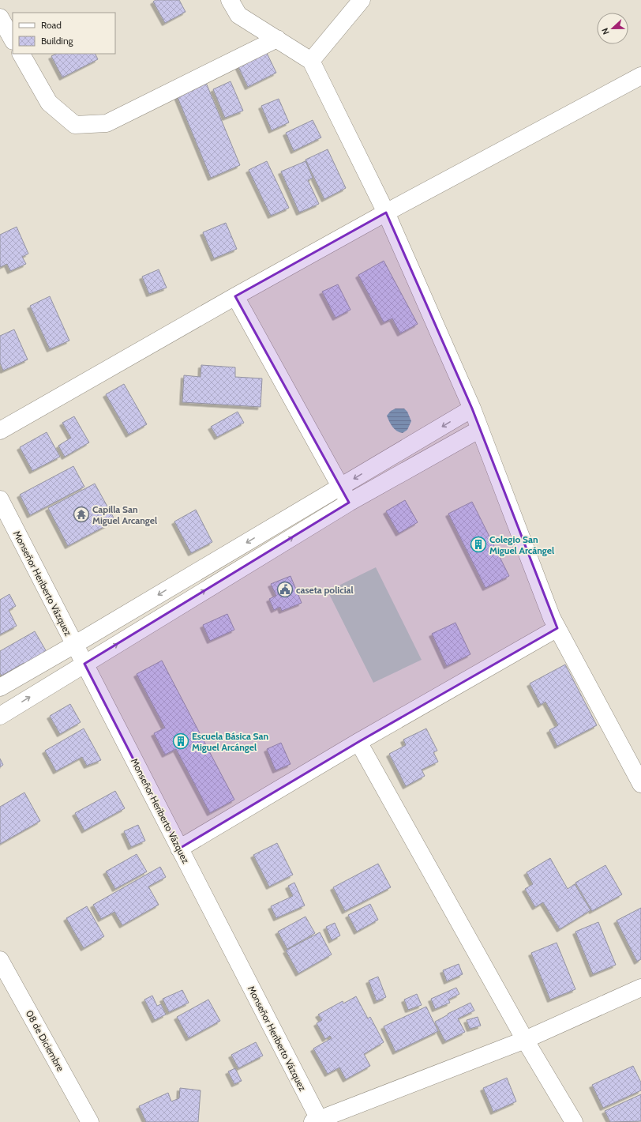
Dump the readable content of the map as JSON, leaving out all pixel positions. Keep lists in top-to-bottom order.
{
  "streets": {
    "street": ["Monseñor Heriberto Vázquez", "08 de Diciembre"]
  },
  "places": {
    "temple": ["Capilla San Miguel Arcangel"],
    "building": ["Colegio San Miguel Arcángel", "Escuela Básica San Miguel Arcángel"],
    "public building": ["caseta policial"]
  },
  "legend": ["Road", "Building"],
  "north": "left"
}
